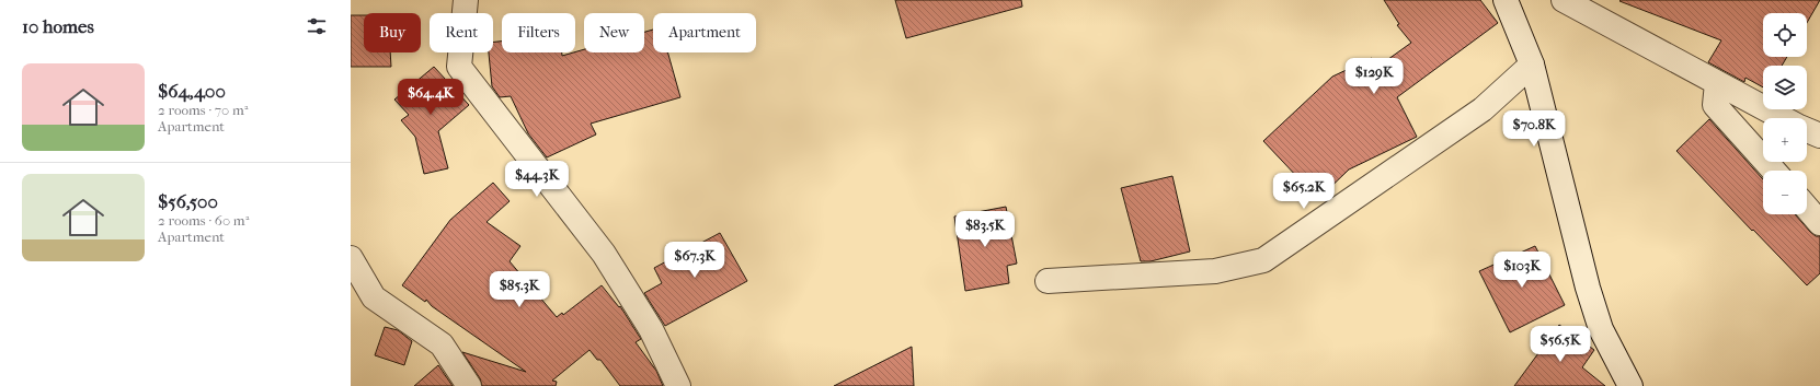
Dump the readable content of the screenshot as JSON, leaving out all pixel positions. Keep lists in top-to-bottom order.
{
  "page": {
    "heading": "10 homes",
    "map_buttons": ["+", "−"],
    "chip": [
      "Buy",
      "Rent",
      "Filters",
      "New",
      "Apartment"
    ],
    "list": [
      {
        "name": "$64,400",
        "note": "2 rooms · 70 m² · Apartment"
      },
      {
        "name": "$56,500",
        "note": "2 rooms · 60 m² · Apartment"
      }
    ],
    "price": [
      "$129K",
      "$64.4K",
      "$70.8K",
      "$44.3K",
      "$65.2K",
      "$83.5K",
      "$67.3K",
      "$103K",
      "$85.3K",
      "$56.5K"
    ]
  }
}
